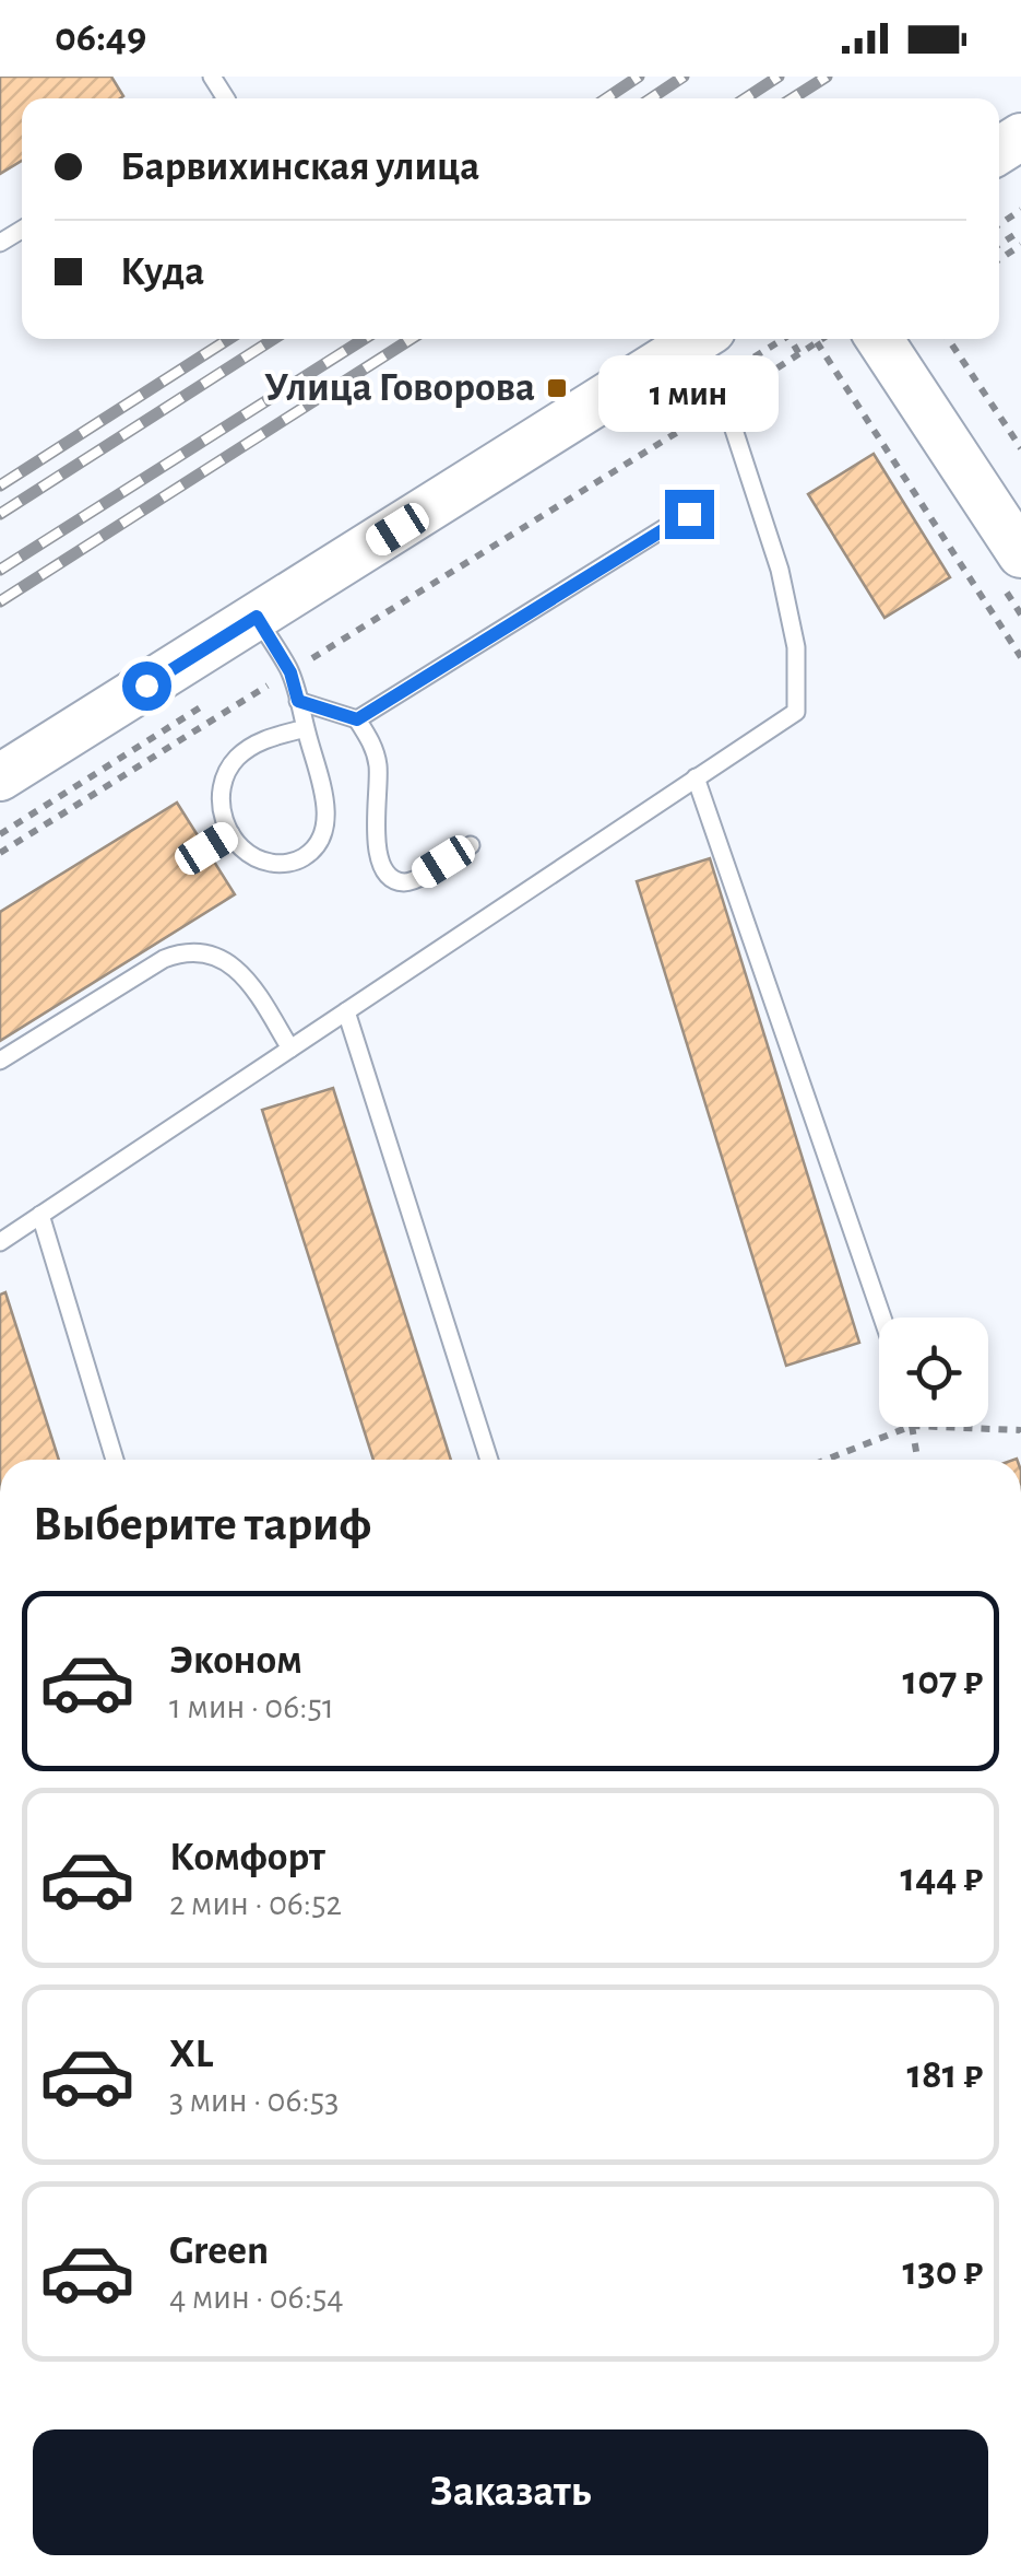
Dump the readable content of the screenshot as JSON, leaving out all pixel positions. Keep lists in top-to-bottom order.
{
  "places": {
    "transit": ["Улица Говорова"]
  },
  "page": {
    "status": "06:49",
    "banner": ["Барвихинская улица", "Куда"],
    "bubble": "1 мин",
    "heading": "Выберите тариф",
    "list": [
      {
        "name": "Эконом",
        "note": "1 мин · 06:51",
        "value": "107 ₽"
      },
      {
        "name": "Комфорт",
        "note": "2 мин · 06:52",
        "value": "144 ₽"
      },
      {
        "name": "XL",
        "note": "3 мин · 06:53",
        "value": "181 ₽"
      },
      {
        "name": "Green",
        "note": "4 мин · 06:54",
        "value": "130 ₽"
      }
    ],
    "buttons": "Заказать"
  }
}
